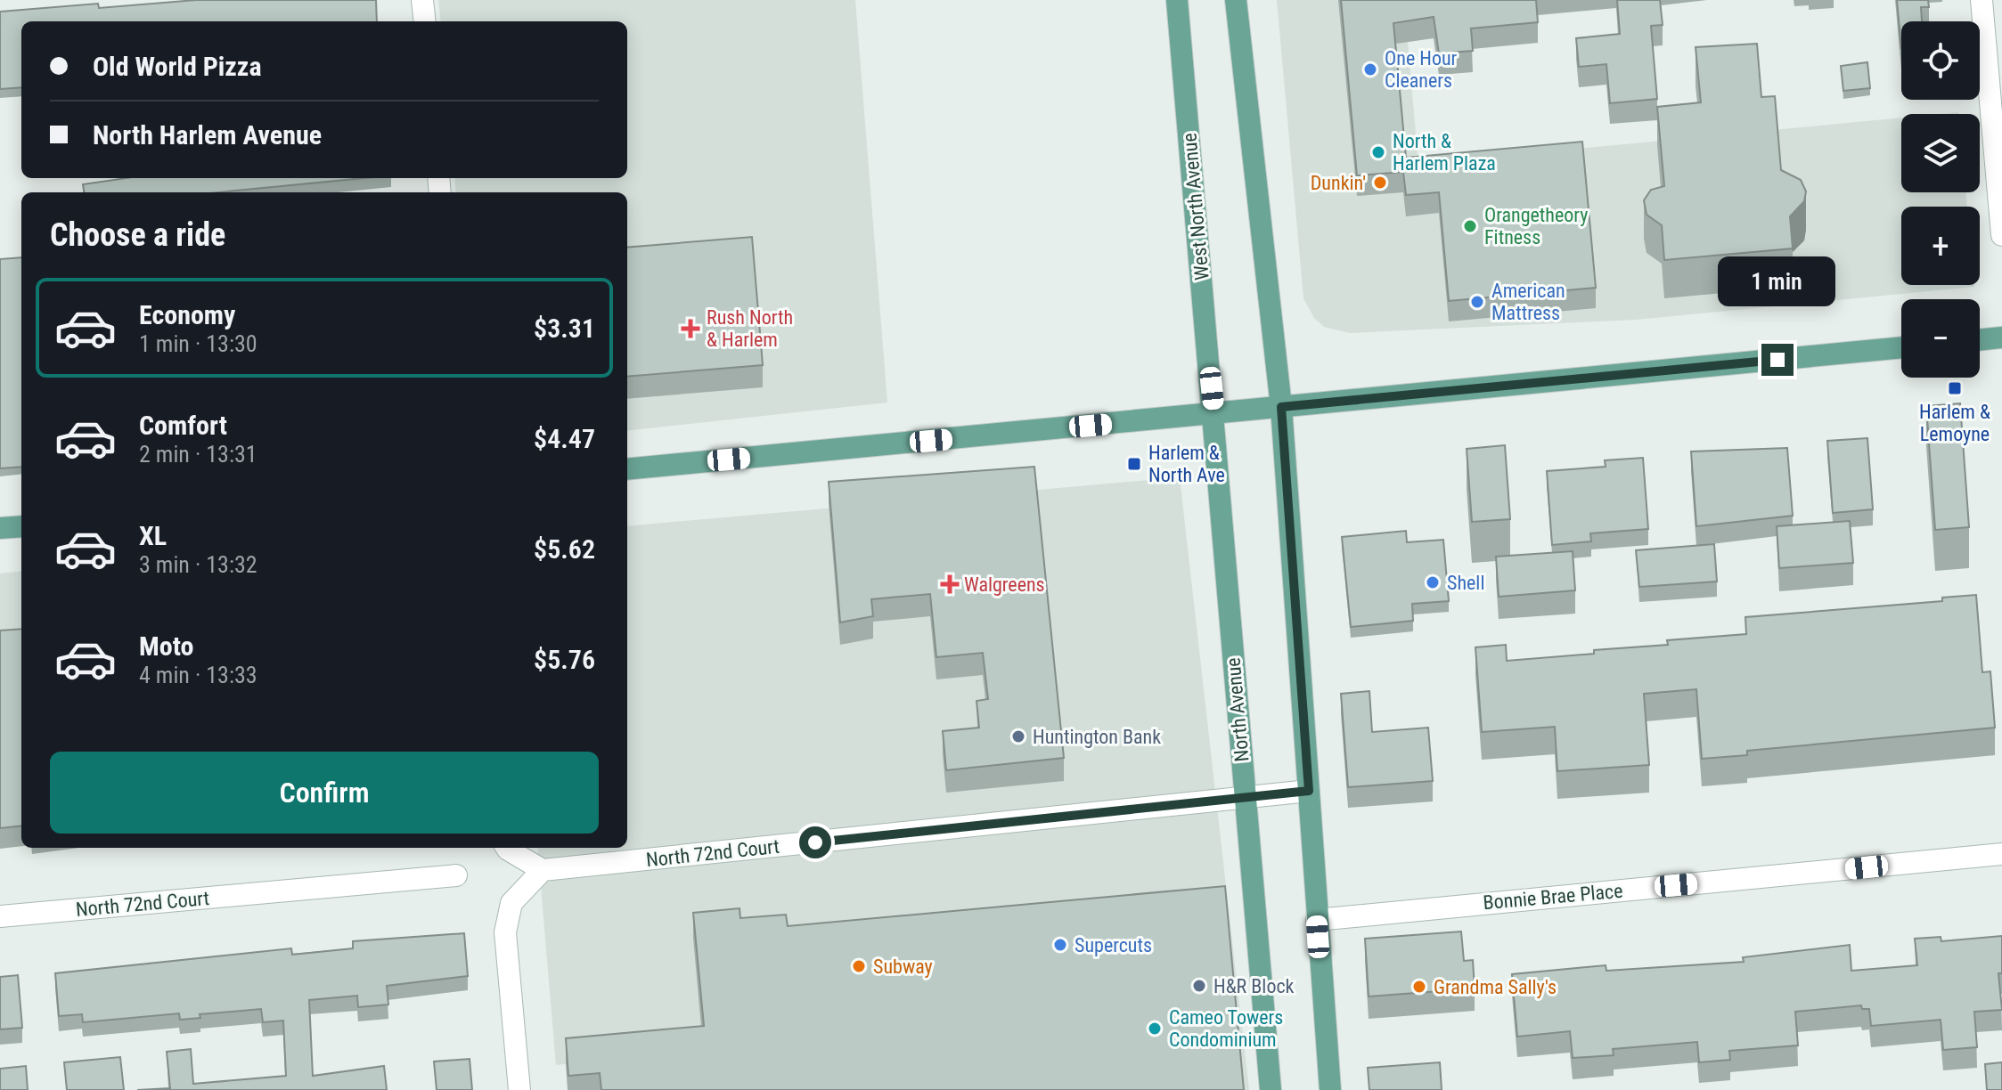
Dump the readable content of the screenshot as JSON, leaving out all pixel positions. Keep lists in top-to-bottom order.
{
  "streets": {
    "main road": ["West North Avenue", "North Avenue"],
    "street": ["North 72nd Court", "Bonnie Brae Place"]
  },
  "crossings": [
    ["West North Avenue", "North Avenue"],
    ["North Avenue", "North 72nd Court"]
  ],
  "places": {
    "other": [
      "One Hour Cleaners",
      "North & Harlem Plaza",
      "Dunkin'",
      "Orangetheory Fitness",
      "American Mattress",
      "Shell",
      "Huntington Bank",
      "Supercuts",
      "Subway",
      "H&R Block",
      "Grandma Sally's",
      "Cameo Towers Condominium"
    ],
    "health": ["Rush North & Harlem", "Walgreens"],
    "transit": ["Harlem & Lemoyne", "Harlem & North Ave"]
  },
  "page": {
    "map_buttons": ["+", "−"],
    "banner": ["Old World Pizza", "North Harlem Avenue"],
    "heading": "Choose a ride",
    "bubble": "1 min",
    "list": [
      {
        "name": "Economy",
        "note": "1 min · 13:30",
        "value": "$3.31"
      },
      {
        "name": "Comfort",
        "note": "2 min · 13:31",
        "value": "$4.47"
      },
      {
        "name": "XL",
        "note": "3 min · 13:32",
        "value": "$5.62"
      },
      {
        "name": "Moto",
        "note": "4 min · 13:33",
        "value": "$5.76"
      }
    ],
    "buttons": "Confirm"
  }
}
